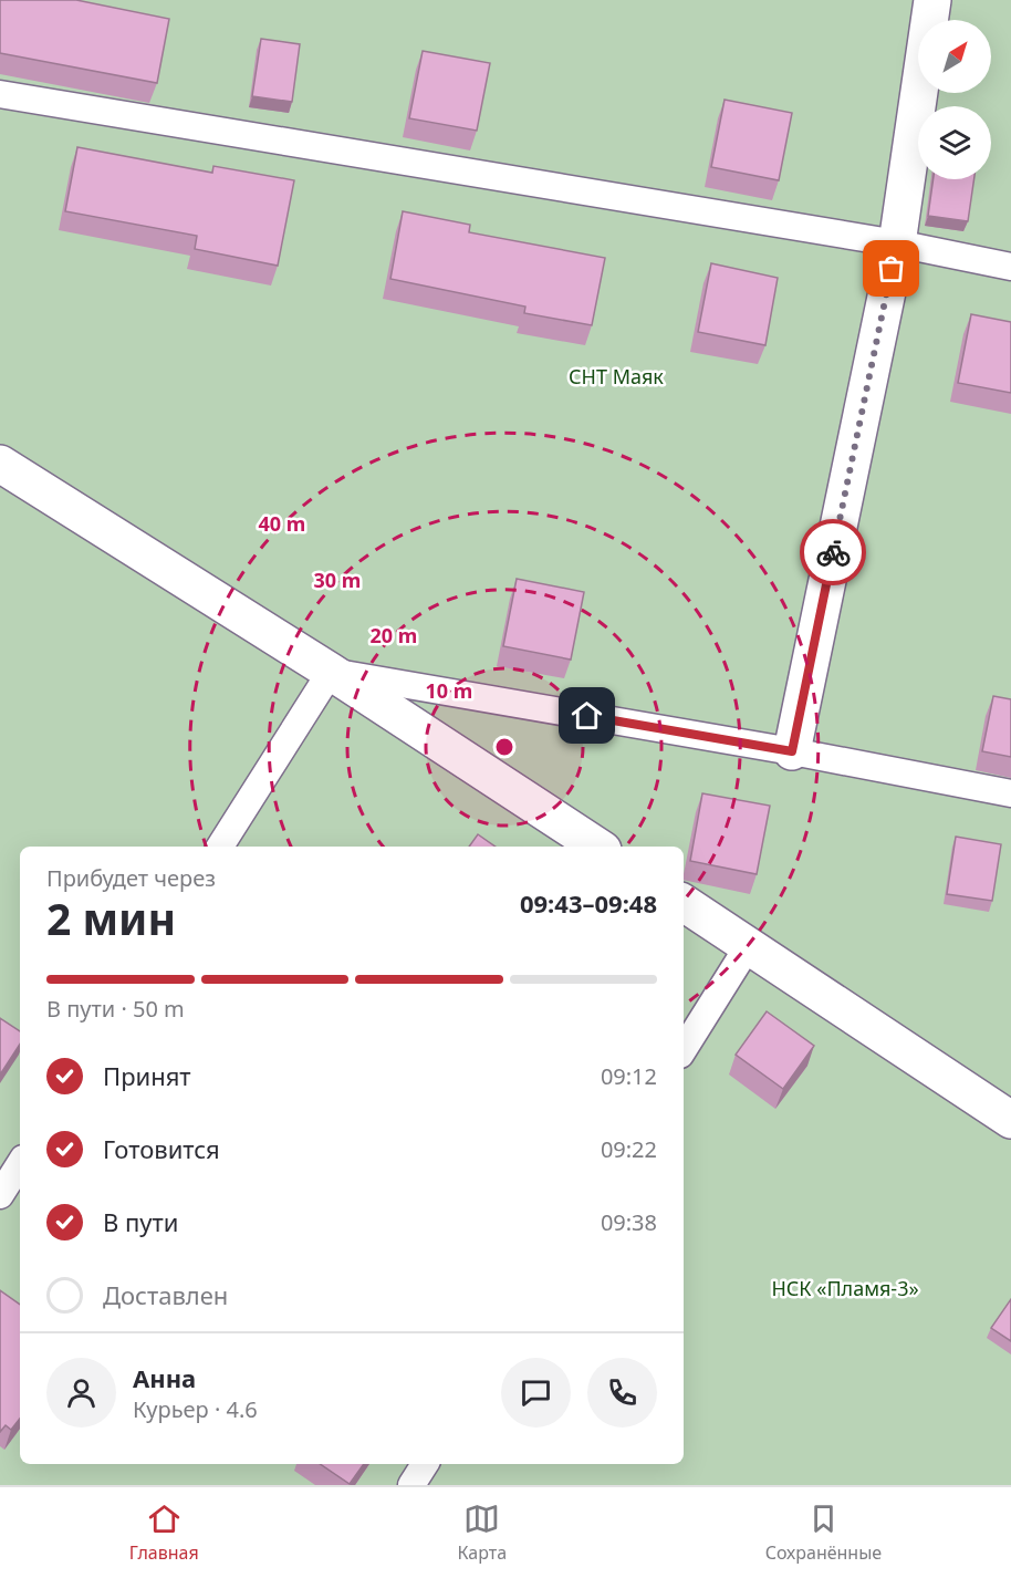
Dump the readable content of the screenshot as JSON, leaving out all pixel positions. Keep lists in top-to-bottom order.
{
  "parks": ["СНТ Маяк", "НСК «Пламя-3»"],
  "north": "top right",
  "page": {
    "heading": ["2 мин", "Прибудет через", "09:43–09:48"],
    "panel": ["Анна", "Курьер · 4.6"],
    "bar": "В пути · 50 m",
    "list": [
      ["Принят", "09:12"],
      ["Готовится", "09:22"],
      ["В пути", "09:38"],
      "Доставлен"
    ],
    "tabs": ["Главная", "Карта", "Сохранённые"]
  },
  "rings": [
    "40 m",
    "30 m",
    "20 m",
    "10 m"
  ]
}
